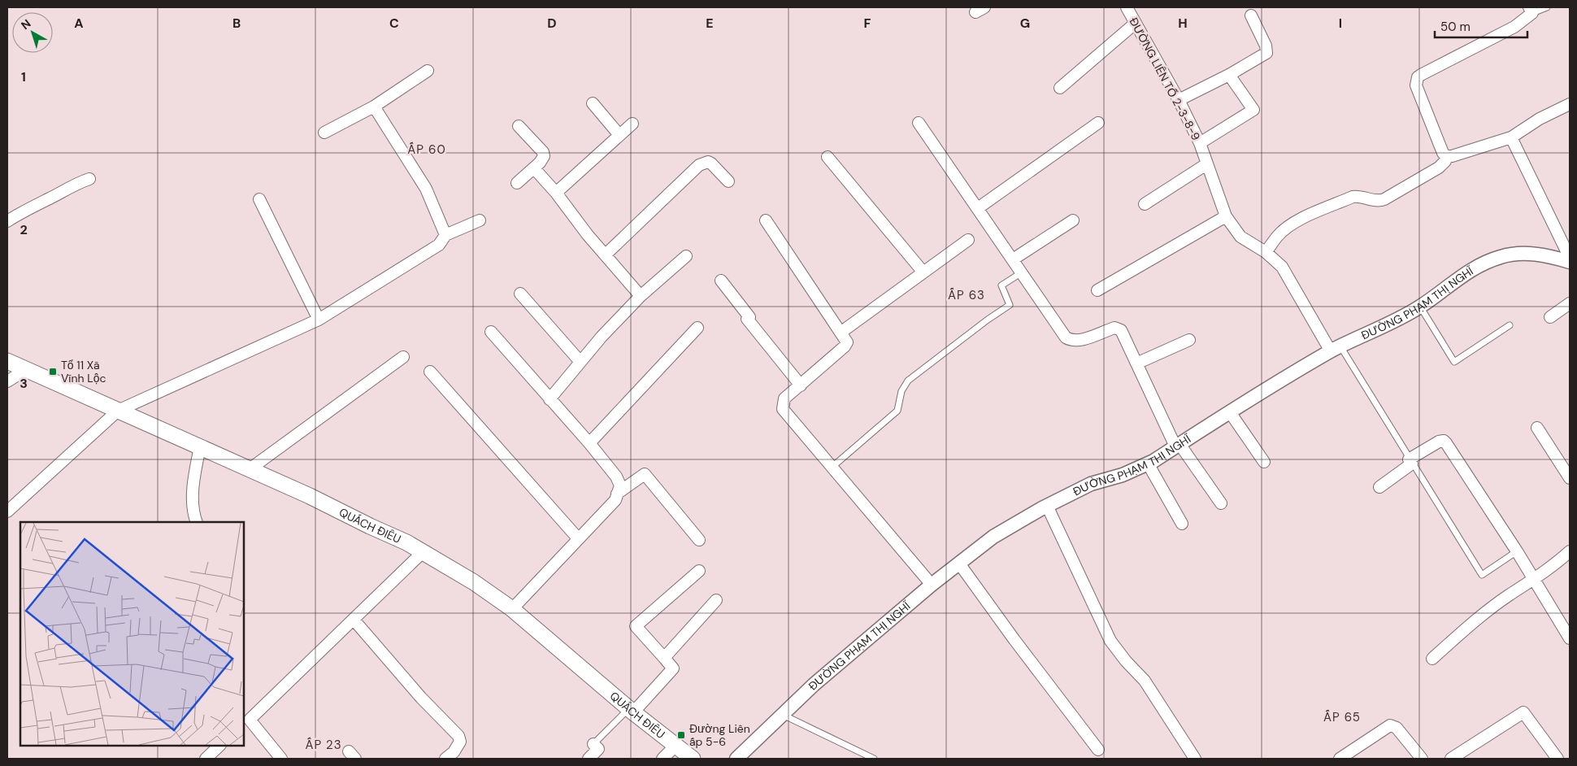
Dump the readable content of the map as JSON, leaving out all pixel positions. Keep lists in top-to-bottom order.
{
  "streets": {
    "main road": ["QUÁCH ĐIÊU"],
    "street": ["ĐƯỜNG LIÊN TỔ 2-3-8-9", "ĐƯỜNG PHẠM THỊ NGHĨ"]
  },
  "crossings": [
    ["ĐƯỜNG LIÊN TỔ 2-3-8-9", "ĐƯỜNG PHẠM THỊ NGHĨ"]
  ],
  "districts": [
    "ẤP 60",
    "ẤP 63",
    "ẤP 65",
    "ẤP 23"
  ],
  "places": {
    "transit": ["Tổ 11 Xã Vĩnh Lộc", "Đường Liên ấp 5-6"]
  },
  "scale_bar": "50 m",
  "north": "top left",
  "grid": {
    "columns": [
      "A",
      "B",
      "C",
      "D",
      "E",
      "F",
      "G",
      "H",
      "I"
    ],
    "rows": ["1", "2", "3"]
  }
}
